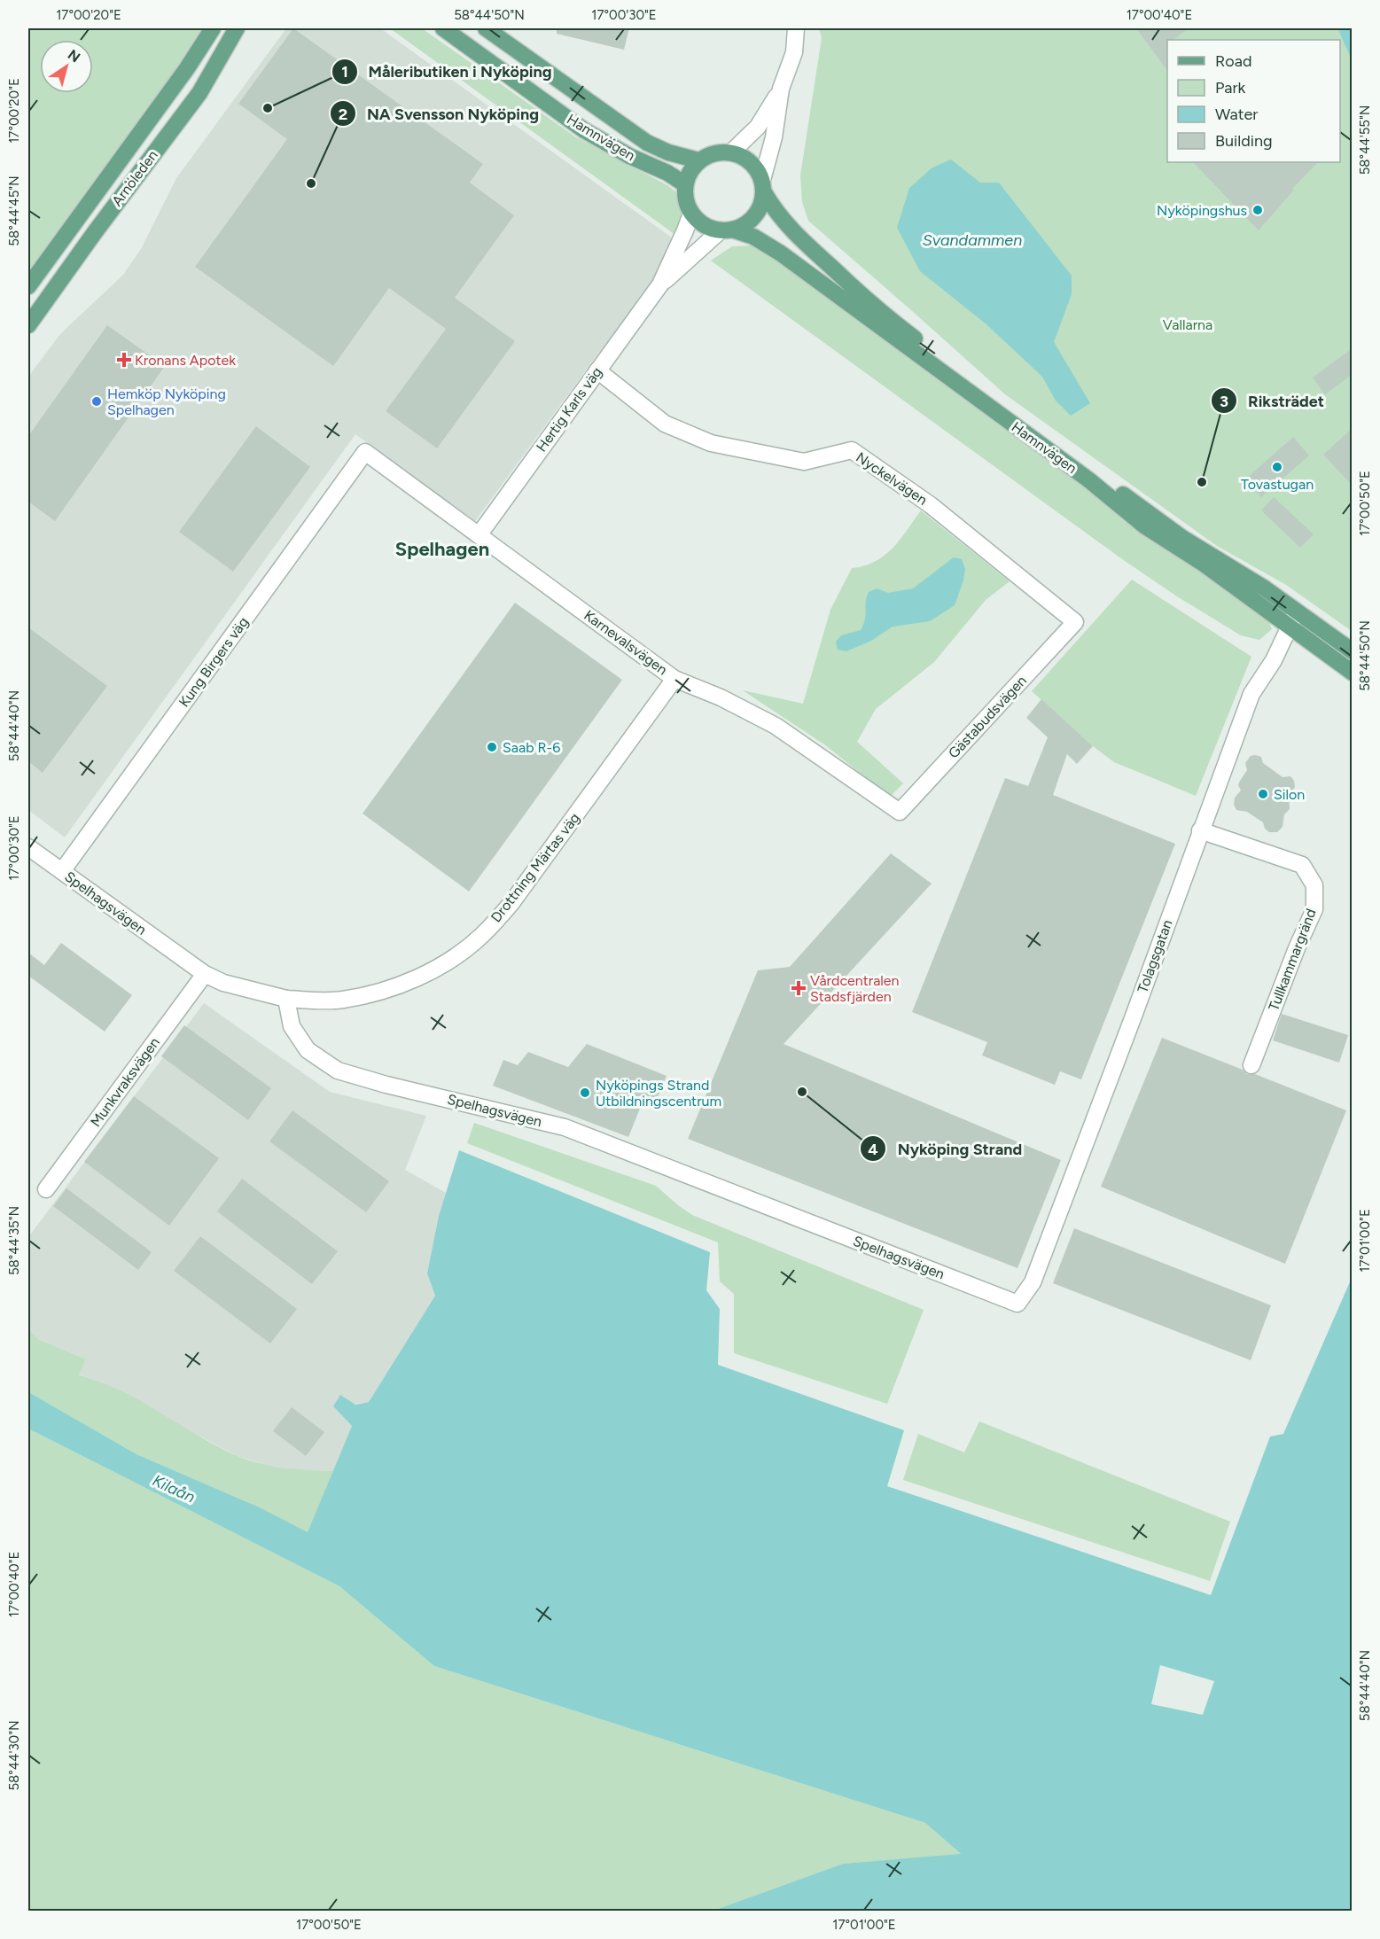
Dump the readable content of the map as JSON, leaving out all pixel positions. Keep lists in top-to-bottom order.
{
  "streets": {
    "main road": ["Hamnvägen", "Arnöleden"],
    "street": [
      "Hertig Karls väg",
      "Nyckelvägen",
      "Karnevalsvägen",
      "Kung Birgers väg",
      "Gästabudsvägen",
      "Drottning Märtas väg",
      "Spelhagsvägen",
      "Tolagsgatan",
      "Tullkammargränd",
      "Munkvraksvägen"
    ]
  },
  "crossings": [
    ["Hamnvägen", "Hertig Karls väg"],
    ["Hamnvägen", "Tolagsgatan"],
    ["Hertig Karls väg", "Nyckelvägen"],
    ["Hertig Karls väg", "Karnevalsvägen"],
    ["Nyckelvägen", "Gästabudsvägen"],
    ["Karnevalsvägen", "Kung Birgers väg"],
    ["Karnevalsvägen", "Gästabudsvägen"],
    ["Karnevalsvägen", "Drottning Märtas väg"],
    ["Kung Birgers väg", "Spelhagsvägen"],
    ["Drottning Märtas väg", "Spelhagsvägen"],
    ["Spelhagsvägen", "Tolagsgatan"],
    ["Spelhagsvägen", "Munkvraksvägen"],
    ["Tolagsgatan", "Tullkammargränd"]
  ],
  "districts": ["Spelhagen"],
  "water": ["Svandammen", "Kilaån"],
  "parks": ["Vallarna"],
  "places": {
    "other": [
      "Måleributiken i Nyköping",
      "NA Svensson Nyköping",
      "Nyköpingshus",
      "Hemköp Nyköping Spelhagen",
      "Tovastugan",
      "Riksträdet",
      "Saab R-6",
      "Silon",
      "Nyköping Strand",
      "Nyköpings Strand Utbildningscentrum"
    ],
    "health": ["Kronans Apotek", "Vårdcentralen Stadsfjärden"]
  },
  "legend": [
    "Road",
    "Park",
    "Water",
    "Building"
  ],
  "north": "top right",
  "coordinates": [
    "17°00'20\"E",
    "58°44'50\"N",
    "17°00'30\"E",
    "17°00'40\"E",
    "58°44'55\"N",
    "58°44'45\"N",
    "17°00'50\"E",
    "58°44'40\"N",
    "17°01'00\"E",
    "58°44'35\"N",
    "58°44'30\"N"
  ]
}
